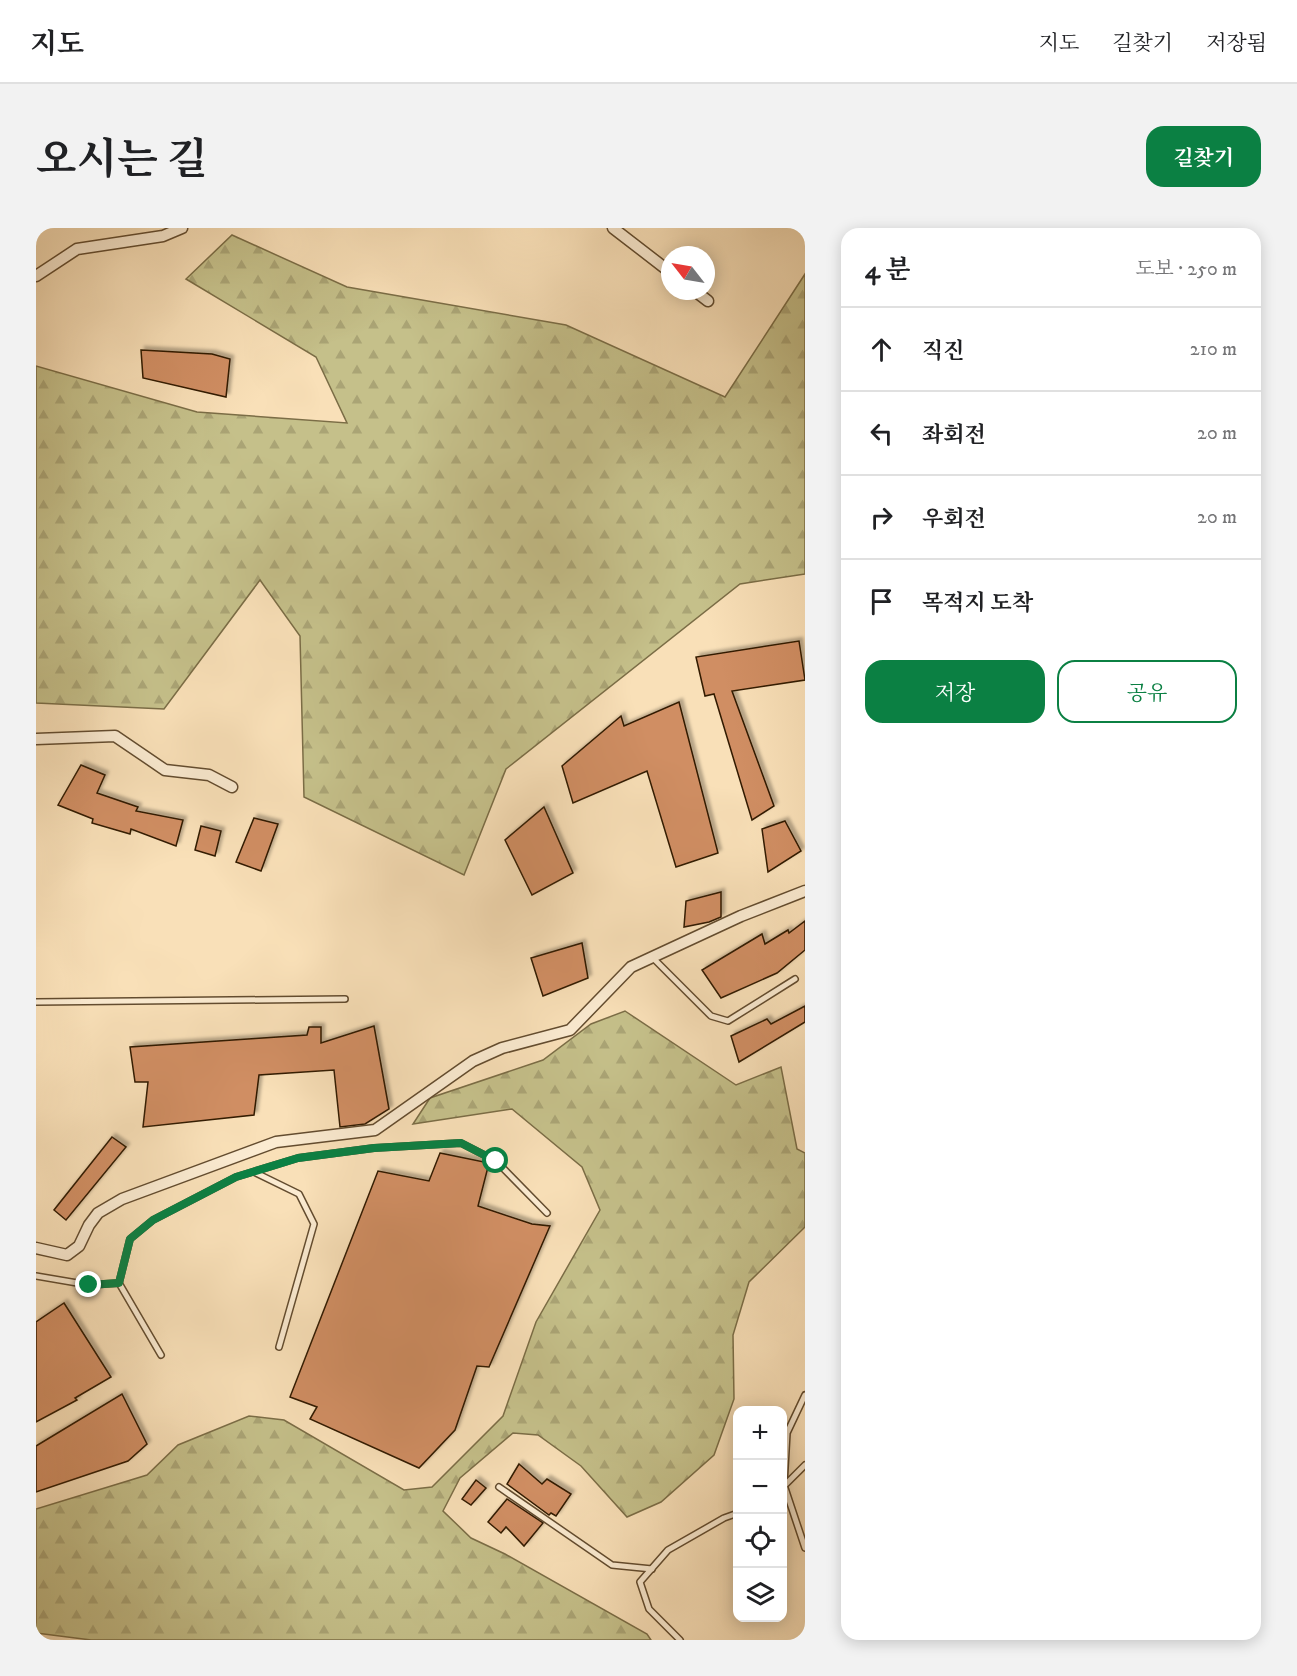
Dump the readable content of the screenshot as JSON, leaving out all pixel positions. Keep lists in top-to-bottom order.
{
  "north": "top left",
  "page": {
    "header": "지도",
    "nav": ["지도", "길찾기", "저장됨"],
    "title": "오시는 길",
    "buttons": [
      "길찾기",
      ["저장", "공유"]
    ],
    "heading": ["4 분", "도보 · 250 m"],
    "list": [
      ["직진", "210 m"],
      ["좌회전", "20 m"],
      ["우회전", "20 m"],
      "목적지 도착"
    ],
    "map_buttons": ["+", "−"]
  }
}
